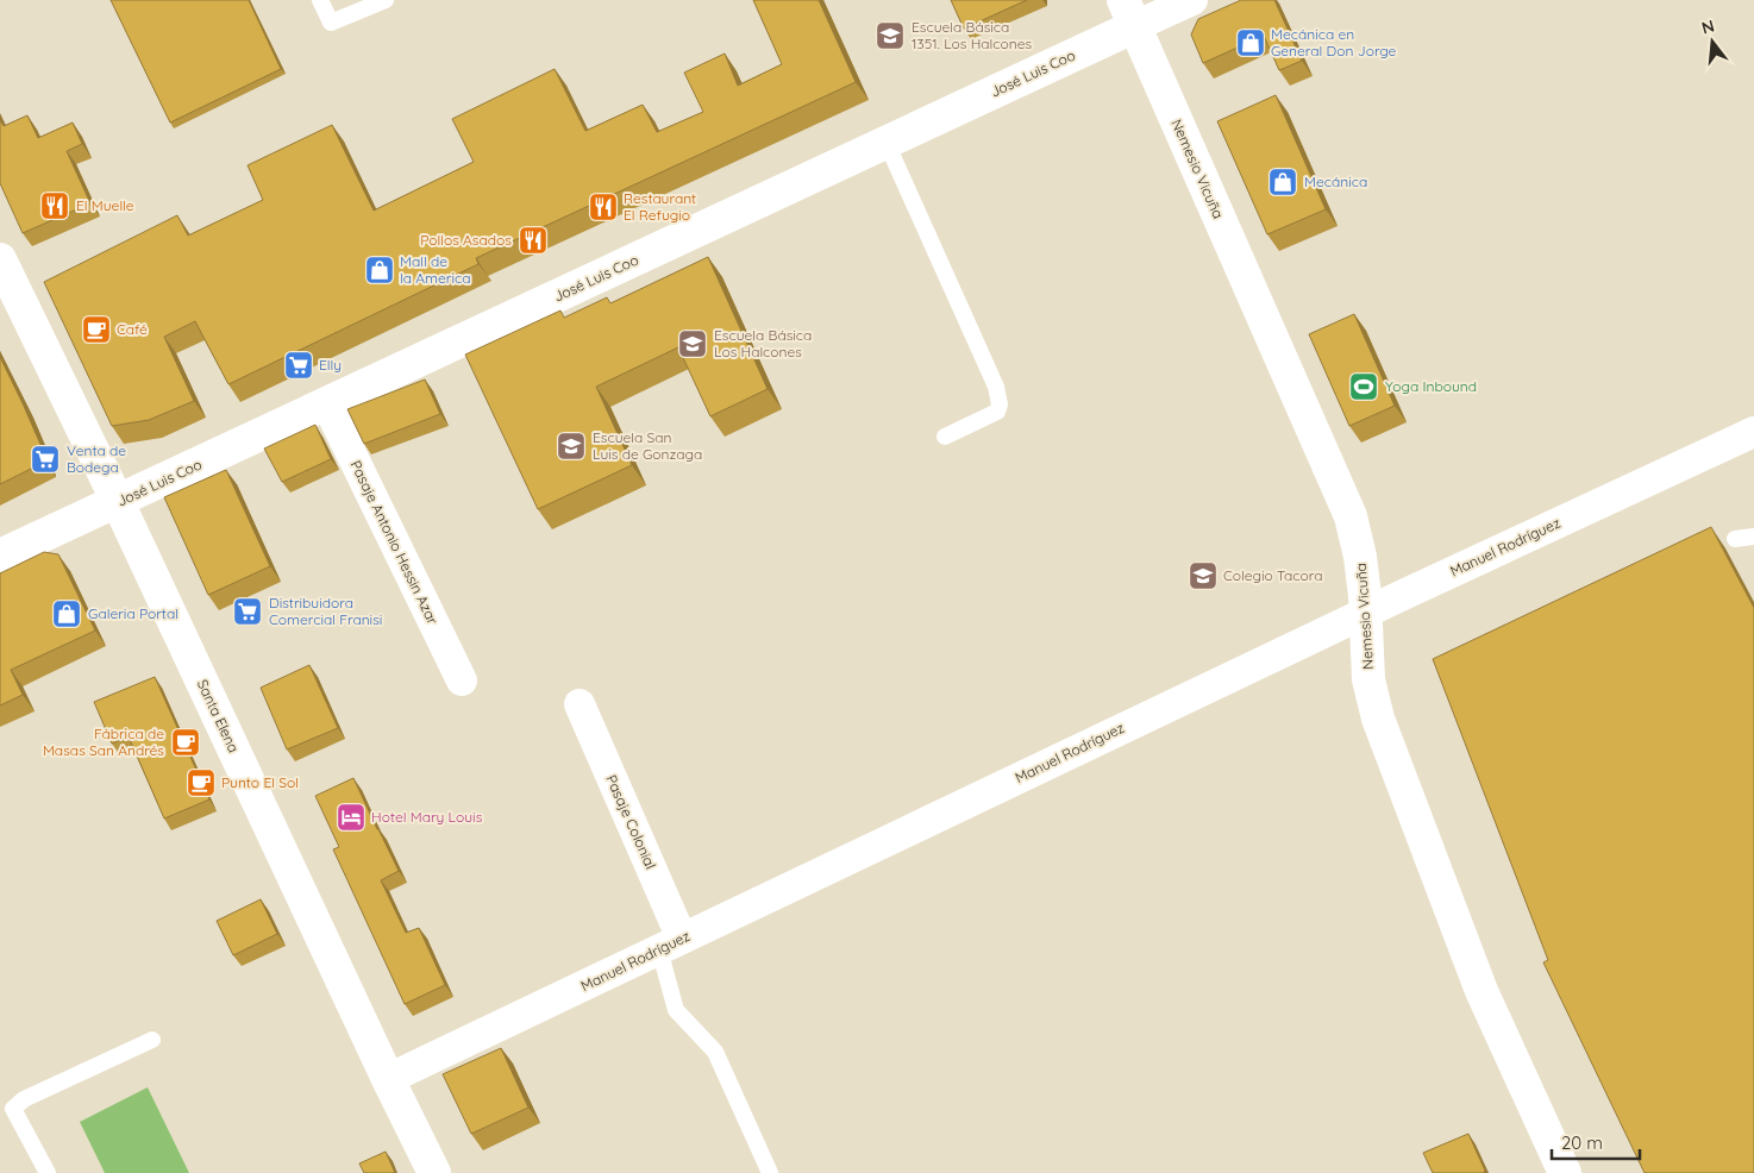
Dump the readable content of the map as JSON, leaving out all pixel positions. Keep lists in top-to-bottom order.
{
  "streets": {
    "street": [
      "José Luis Coo",
      "Nemesio Vicuña",
      "Pasaje Antonio Hessin Azar",
      "Manuel Rodríguez",
      "Santa Elena",
      "Pasaje Colonial"
    ]
  },
  "crossings": [
    ["José Luis Coo", "Nemesio Vicuña"],
    ["José Luis Coo", "Pasaje Antonio Hessin Azar"],
    ["José Luis Coo", "Santa Elena"],
    ["Nemesio Vicuña", "Manuel Rodríguez"],
    ["Manuel Rodríguez", "Santa Elena"],
    ["Manuel Rodríguez", "Pasaje Colonial"]
  ],
  "places": {
    "school or university": [
      "Escuela Básica 1351. Los Halcones",
      "Escuela Básica Los Halcones",
      "Escuela San Luis de Gonzaga",
      "Colegio Tacora"
    ],
    "shop": [
      "Mecánica en General Don Jorge",
      "Mecánica",
      "Mall de la America",
      "Galeria Portal"
    ],
    "restaurant": ["El Muelle", "Restaurant El Refugio", "Pollos Asados"],
    "cafe": ["Café", "Fábrica de Masas San Andrés", "Punto El Sol"],
    "supermarket": ["Elly", "Venta de Bodega", "Distribuidora Comercial Franisi"],
    "sports": ["Yoga Inbound"],
    "hotel": ["Hotel Mary Louis"]
  },
  "scale_bar": "20 m",
  "north": "top"
}
